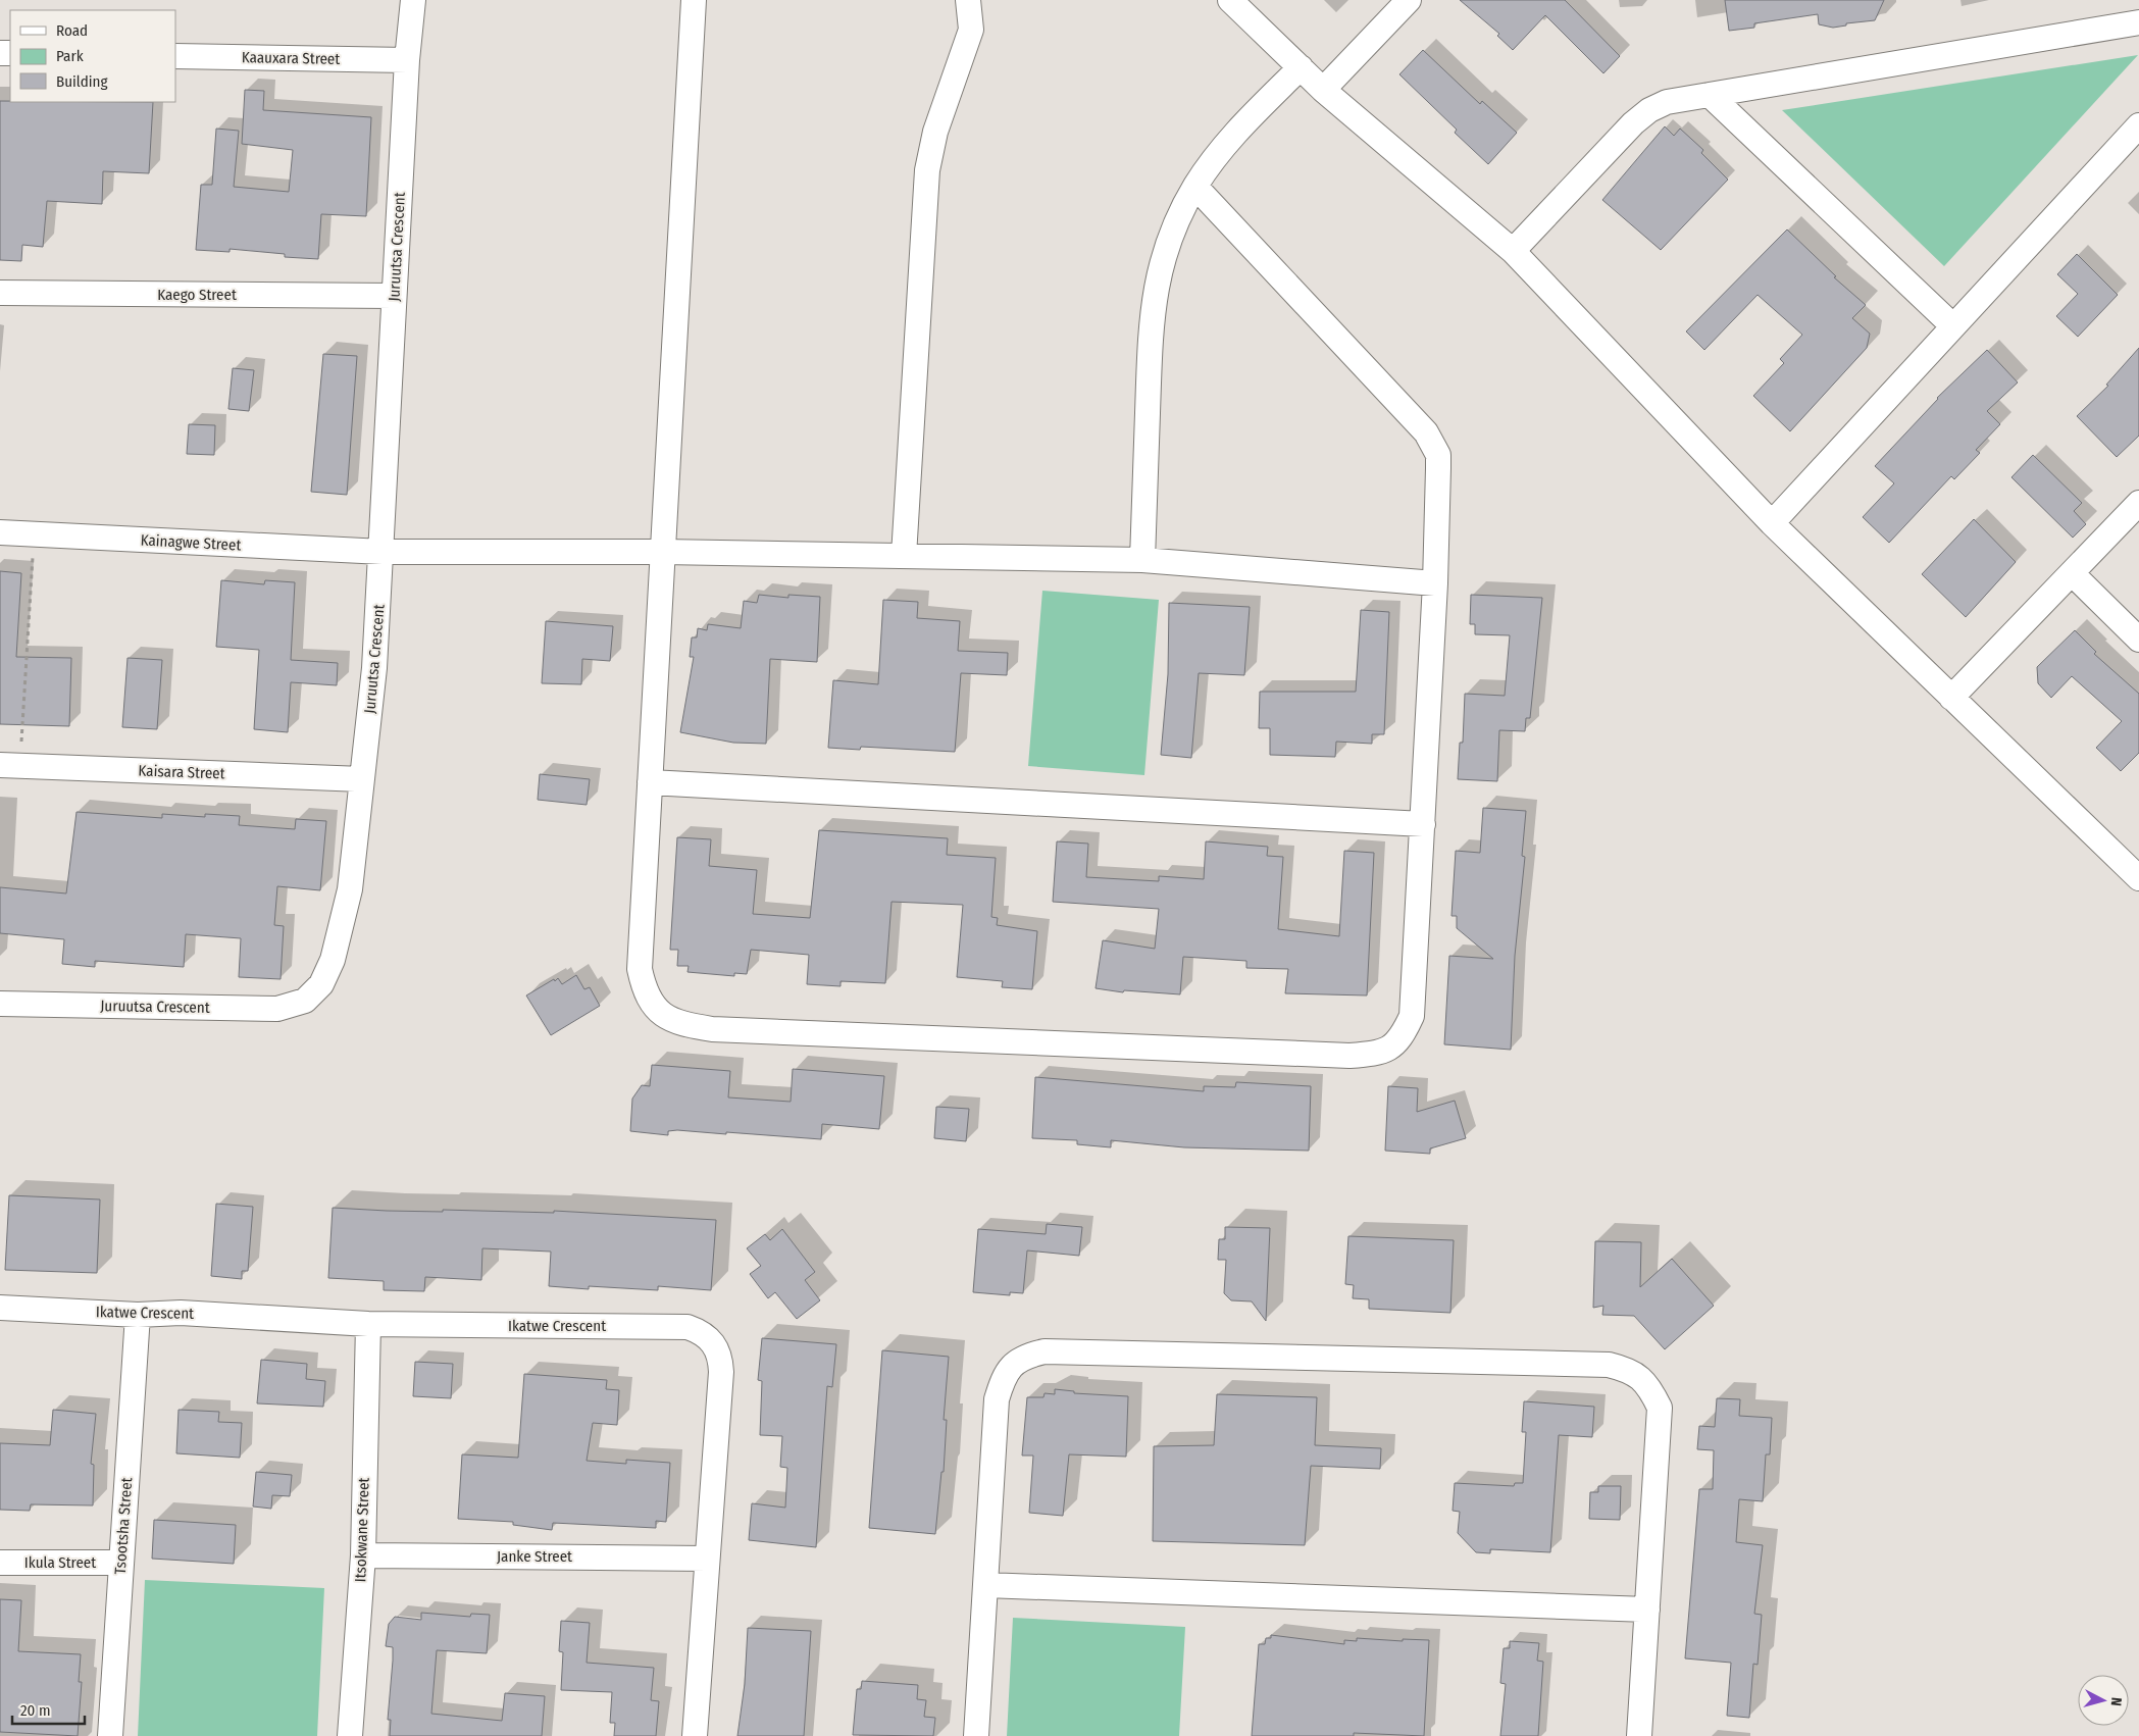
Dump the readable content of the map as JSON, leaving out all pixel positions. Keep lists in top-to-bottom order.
{
  "streets": {
    "street": [
      "Kaauxara Street",
      "Juruutsa Crescent",
      "Kaego Street",
      "Kainagwe Street",
      "Kaisara Street",
      "Ikatwe Crescent",
      "Tsootsha Street",
      "Itsokwane Street",
      "Janke Street",
      "Ikula Street"
    ]
  },
  "crossings": [
    ["Kaauxara Street", "Juruutsa Crescent"],
    ["Juruutsa Crescent", "Kaego Street"],
    ["Juruutsa Crescent", "Kainagwe Street"],
    ["Juruutsa Crescent", "Kaisara Street"],
    ["Ikatwe Crescent", "Tsootsha Street"],
    ["Ikatwe Crescent", "Itsokwane Street"],
    ["Ikatwe Crescent", "Janke Street"],
    ["Tsootsha Street", "Ikula Street"],
    ["Itsokwane Street", "Janke Street"]
  ],
  "legend": ["Road", "Park", "Building"],
  "scale_bar": "20 m",
  "north": "right"
}
